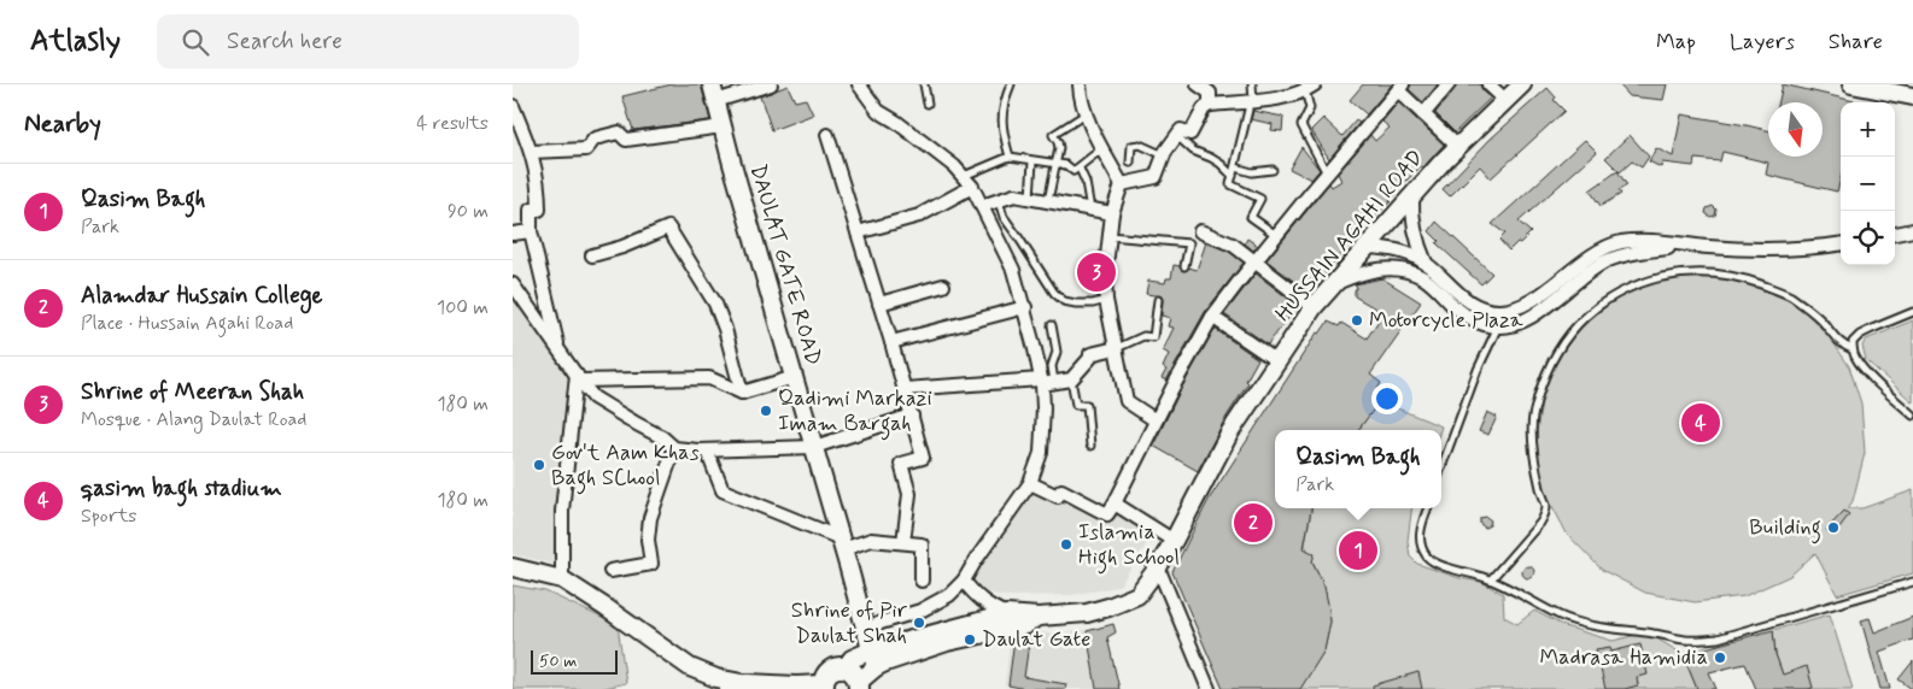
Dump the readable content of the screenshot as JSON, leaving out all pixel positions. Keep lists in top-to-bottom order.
{
  "streets": {
    "main road": ["HUSSAIN AGAHI ROAD", "DAULAT GATE ROAD"]
  },
  "crossings": [
    ["HUSSAIN AGAHI ROAD", "DAULAT GATE ROAD"]
  ],
  "places": [
    "Motorcycle Plaza",
    "Qadimi Markazi Imam Bargah",
    "Gov't Aam Khas Bagh SChool",
    "Building",
    "Islamia High School",
    "Shrine of Pir Daulat Shah",
    "Daulat Gate",
    "Madrasa Hamidia"
  ],
  "scale_bar": "50 m",
  "north": "bottom",
  "page": {
    "header": "Atlasly",
    "search": "Search here",
    "nav": ["Map", "Layers", "Share"],
    "heading": ["Nearby", "4 results"],
    "map_buttons": ["+", "−"],
    "list": [
      {
        "mark": "1",
        "name": "Qasim Bagh",
        "note": "Park",
        "value": "90 m"
      },
      {
        "mark": "2",
        "name": "Alamdar Hussain College",
        "note": "Place · Hussain Agahi Road",
        "value": "100 m"
      },
      {
        "mark": "3",
        "name": "Shrine of Meeran Shah",
        "note": "Mosque · Alang Daulat Road",
        "value": "180 m"
      },
      {
        "mark": "4",
        "name": "qasim bagh stadium",
        "note": "Sports",
        "value": "180 m"
      }
    ],
    "pins": [
      "3",
      "4",
      "2",
      "1"
    ],
    "popup": ["Qasim Bagh", "Park"],
    "scale": "50 m"
  }
}
